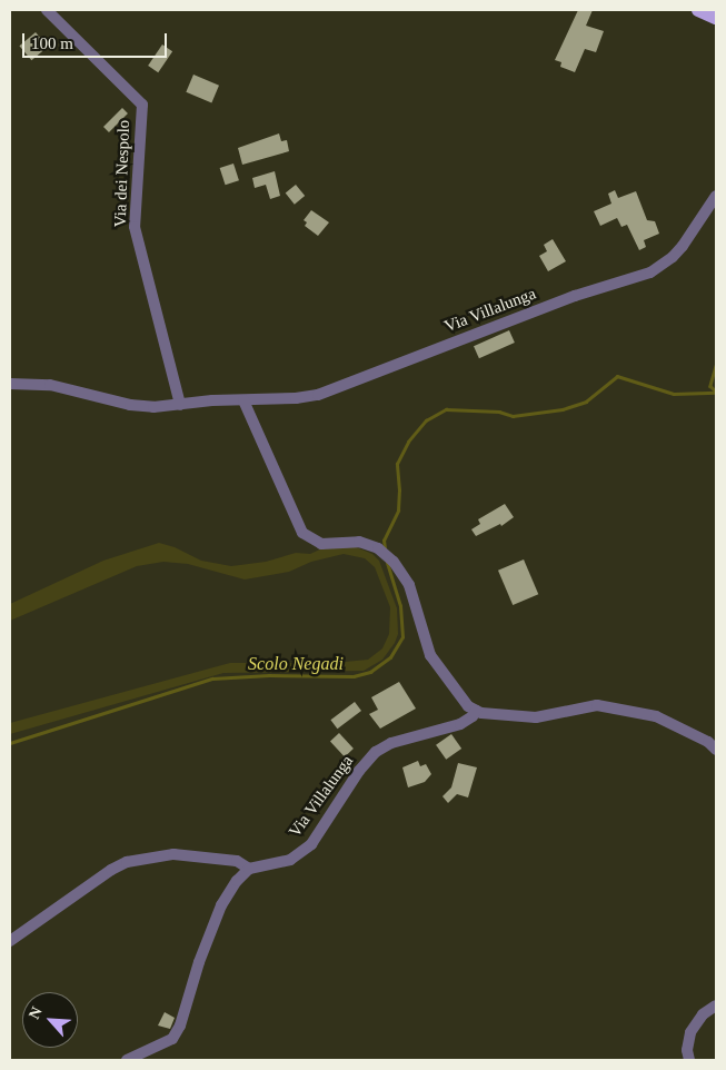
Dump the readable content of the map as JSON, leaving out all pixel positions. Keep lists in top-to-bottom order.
{
  "streets": {
    "street": ["Via dei Nespolo", "Via Villalunga"]
  },
  "crossings": [
    ["Via dei Nespolo", "Via Villalunga"]
  ],
  "water": ["Scolo Negadi"],
  "scale_bar": "100 m",
  "north": "top left"
}
